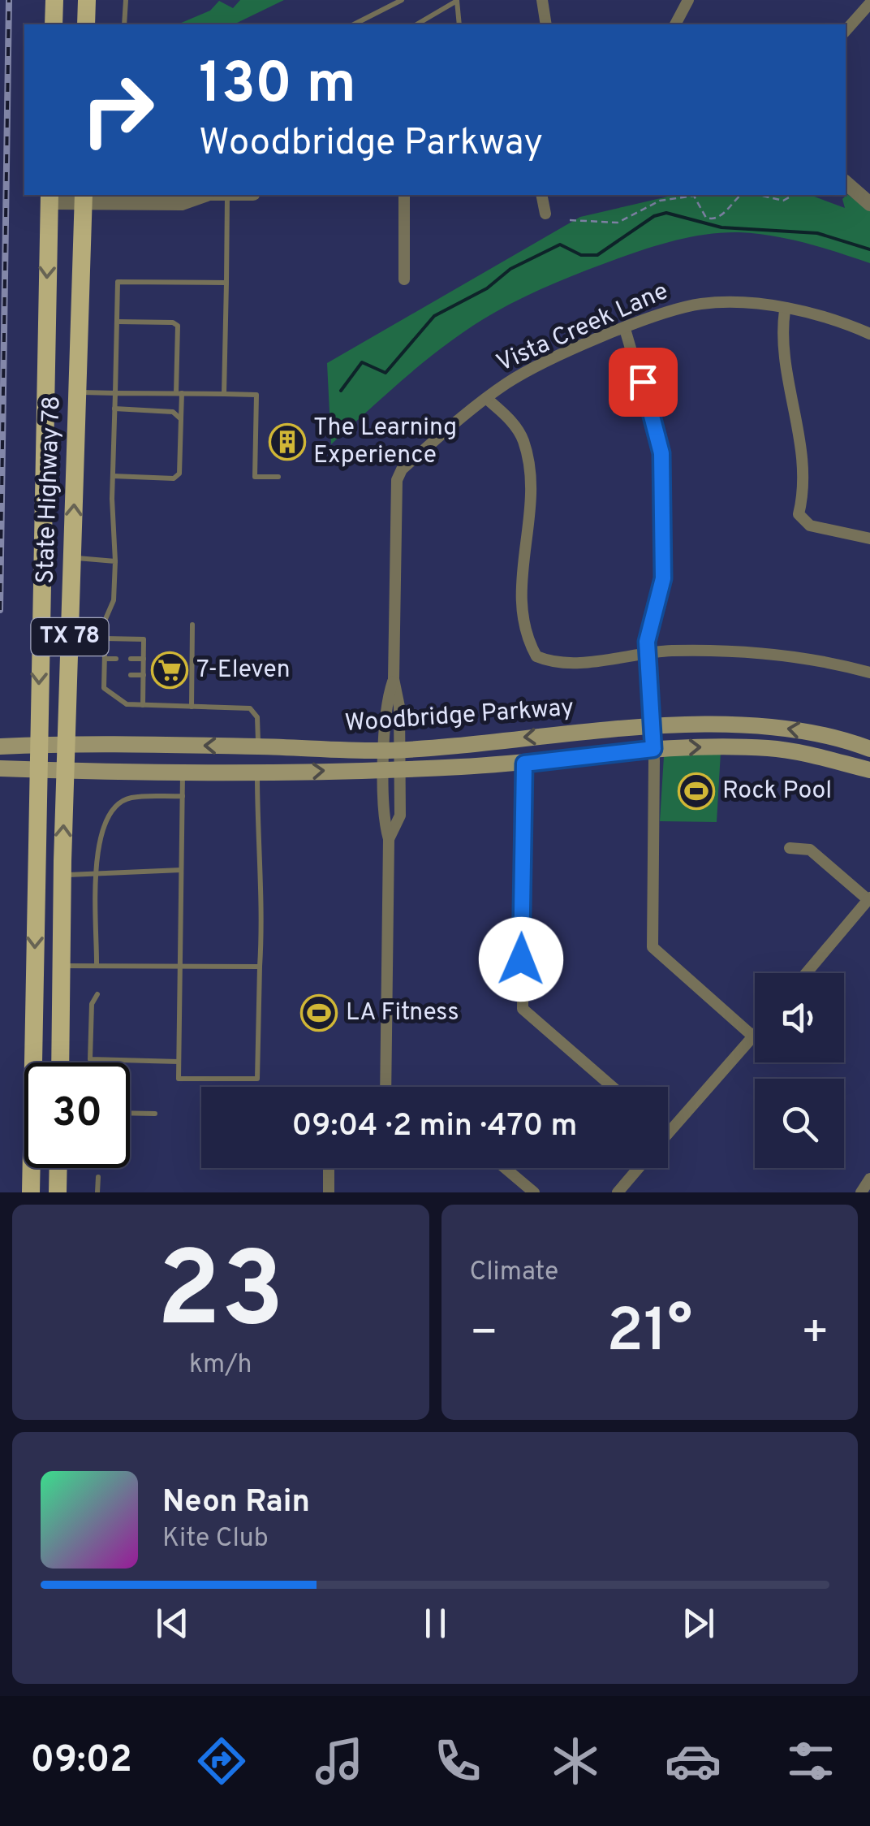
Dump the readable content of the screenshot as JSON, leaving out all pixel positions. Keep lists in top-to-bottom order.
{
  "streets": {
    "main road": ["State Highway 78", "TX 78", "Woodbridge Parkway"],
    "street": ["Vista Creek Lane"]
  },
  "crossings": [
    ["Vista Creek Lane", "Woodbridge Parkway"],
    ["State Highway 78", "Woodbridge Parkway"]
  ],
  "places": {
    "building": ["The Learning Experience"],
    "supermarket": ["7-Eleven"],
    "sports": ["Rock Pool", "LA Fitness"]
  },
  "page": {
    "turn": ["130 m", "Woodbridge Parkway"],
    "limit": "30",
    "trip": "09:04 · 2 min · 470 m",
    "tile": [
      ["23", "km/h"],
      "Climate"
    ],
    "heat": ["−", "21°", "+"],
    "song": ["Neon Rain", "Kite Club"],
    "tabs": "09:02"
  }
}
